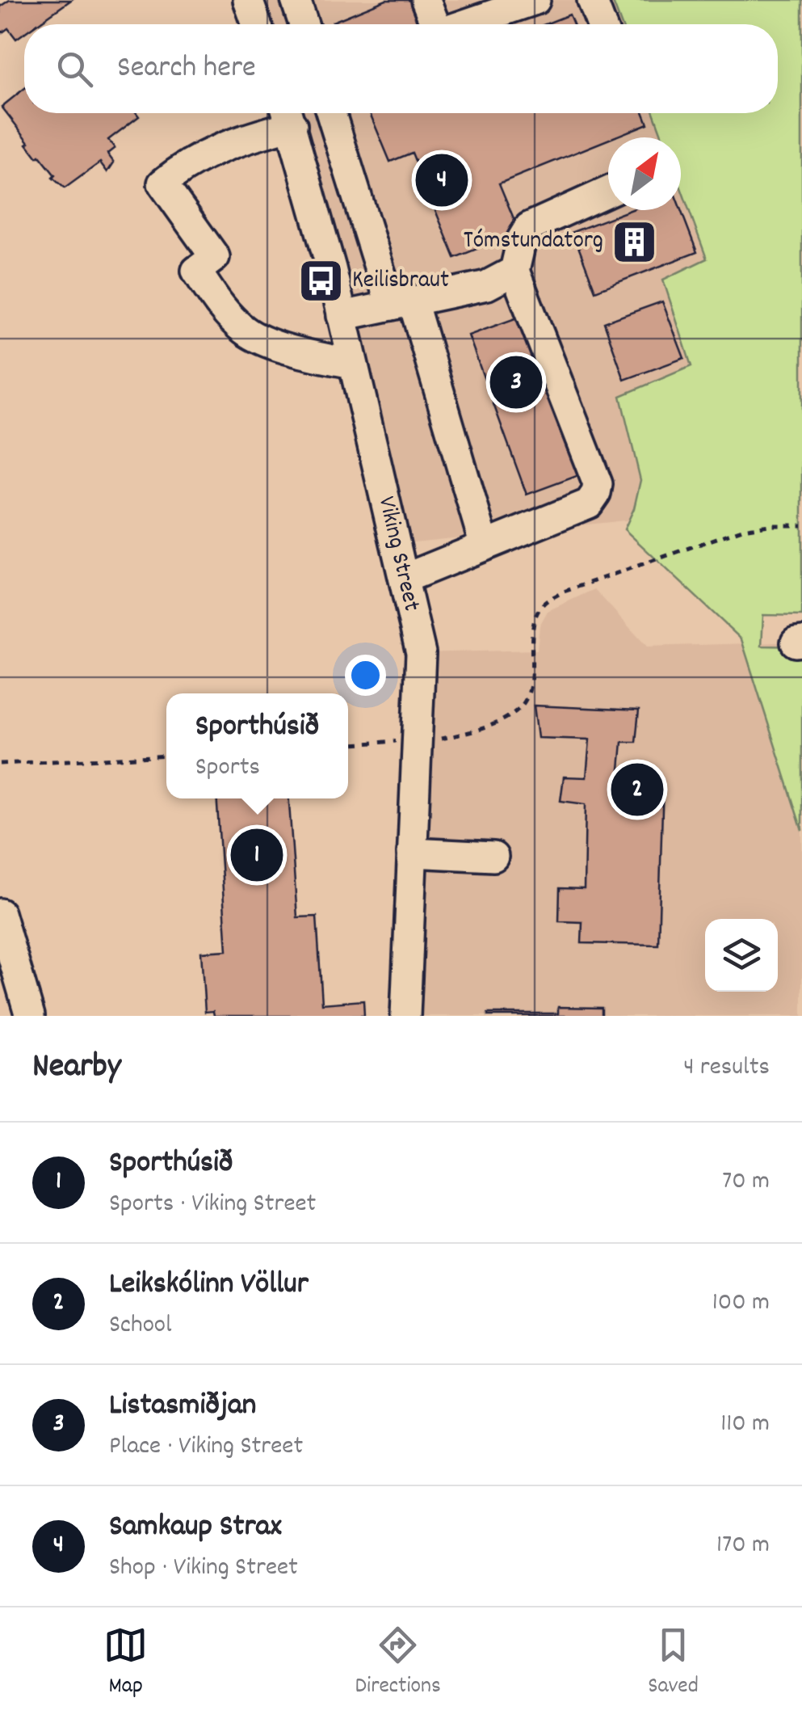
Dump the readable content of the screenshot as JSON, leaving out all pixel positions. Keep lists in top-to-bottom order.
{
  "streets": {
    "street": ["Viking Street"]
  },
  "places": {
    "building": ["Tómstundatorg"],
    "bus stop": ["Keilisbraut"]
  },
  "north": "top right",
  "page": {
    "search": "Search here",
    "pins": [
      "4",
      "3",
      "2",
      "1"
    ],
    "popup": ["Sporthúsið", "Sports"],
    "heading": ["Nearby", "4 results"],
    "list": [
      {
        "mark": "1",
        "name": "Sporthúsið",
        "note": "Sports · Viking Street",
        "value": "70 m"
      },
      {
        "mark": "2",
        "name": "Leikskólinn Völlur",
        "note": "School",
        "value": "100 m"
      },
      {
        "mark": "3",
        "name": "Listasmiðjan",
        "note": "Place · Viking Street",
        "value": "110 m"
      },
      {
        "mark": "4",
        "name": "Samkaup Strax",
        "note": "Shop · Viking Street",
        "value": "170 m"
      }
    ],
    "nav": ["Map", "Directions", "Saved"]
  }
}
